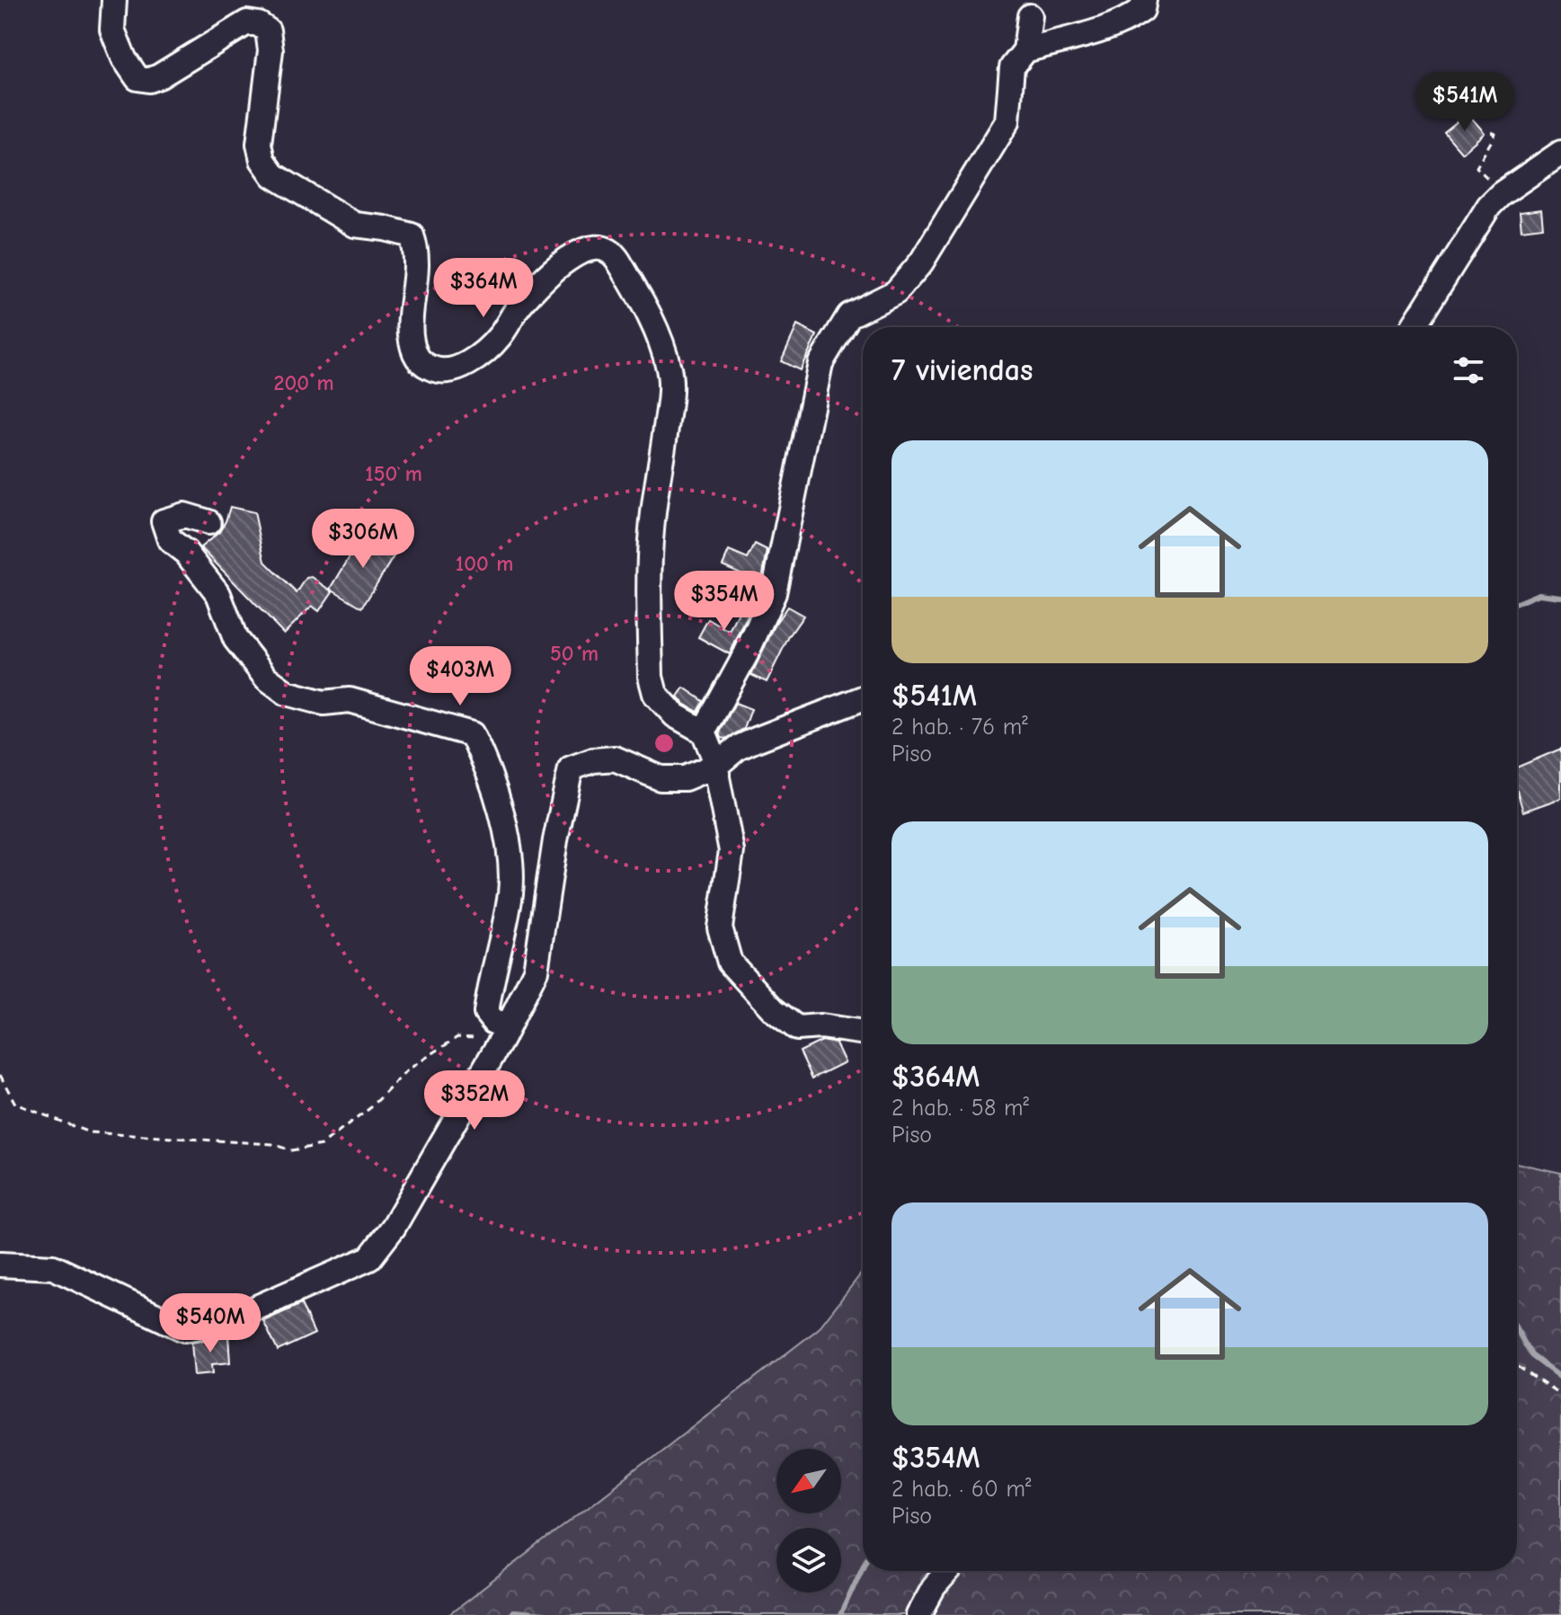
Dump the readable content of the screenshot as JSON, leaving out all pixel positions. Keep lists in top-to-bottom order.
{
  "north": "bottom left",
  "page": {
    "price": [
      "$541M",
      "$364M",
      "$306M",
      "$354M",
      "$403M",
      "$352M",
      "$540M"
    ],
    "heading": "7 viviendas",
    "list": [
      {
        "name": "$541M",
        "note": "2 hab. · 76 m² · Piso"
      },
      {
        "name": "$364M",
        "note": "2 hab. · 58 m² · Piso"
      },
      {
        "name": "$354M",
        "note": "2 hab. · 60 m² · Piso"
      }
    ]
  },
  "rings": [
    "200 m",
    "150 m",
    "100 m",
    "50 m"
  ]
}
